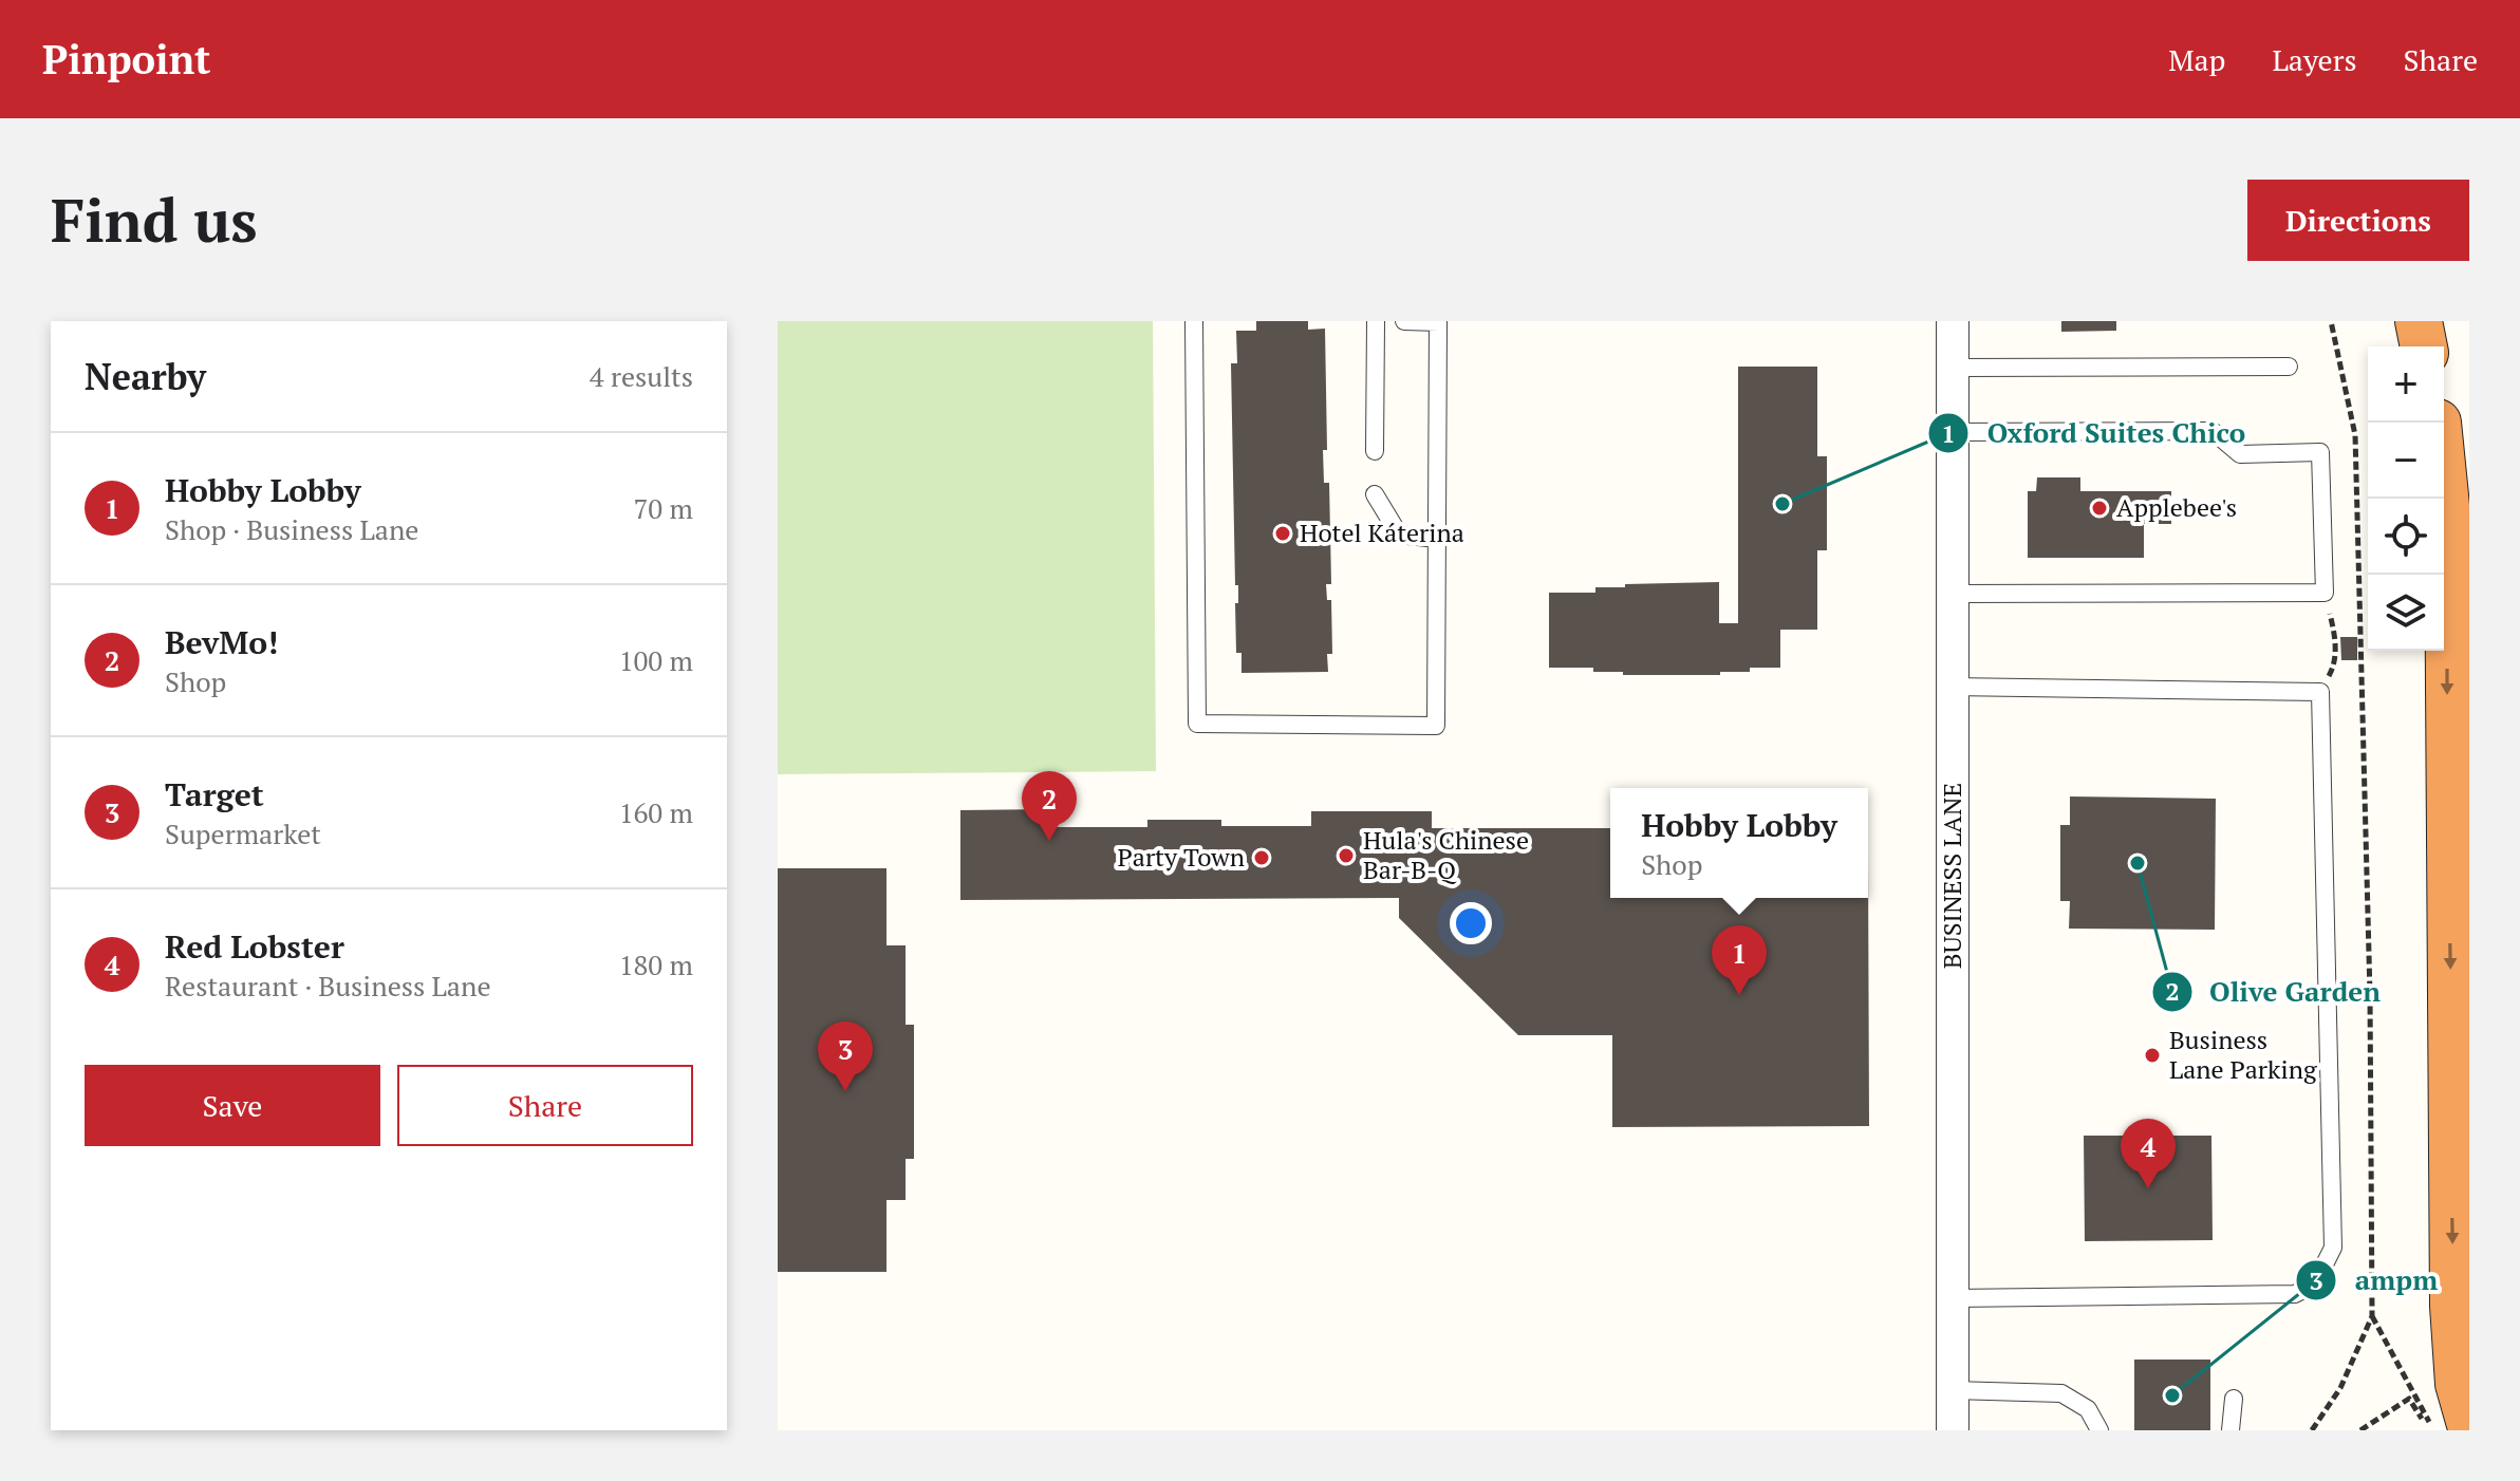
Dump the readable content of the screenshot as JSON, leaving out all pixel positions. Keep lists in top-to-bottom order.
{
  "streets": {
    "street": ["BUSINESS LANE"]
  },
  "places": [
    "Oxford Suites Chico",
    "Applebee's",
    "Hotel Káterina",
    "Hula's Chinese Bar-B-Q",
    "Party Town",
    "Olive Garden",
    "Business Lane Parking",
    "ampm"
  ],
  "page": {
    "header": "Pinpoint",
    "nav": ["Map", "Layers", "Share"],
    "buttons": [
      "Directions",
      ["Save", "Share"]
    ],
    "title": "Find us",
    "heading": ["Nearby", "4 results"],
    "map_buttons": ["+", "−"],
    "list": [
      {
        "mark": "1",
        "name": "Hobby Lobby",
        "note": "Shop · Business Lane",
        "value": "70 m"
      },
      {
        "mark": "2",
        "name": "BevMo!",
        "note": "Shop",
        "value": "100 m"
      },
      {
        "mark": "3",
        "name": "Target",
        "note": "Supermarket",
        "value": "160 m"
      },
      {
        "mark": "4",
        "name": "Red Lobster",
        "note": "Restaurant · Business Lane",
        "value": "180 m"
      }
    ],
    "pins": [
      "2",
      "1",
      "3",
      "4"
    ],
    "popup": ["Hobby Lobby", "Shop"]
  }
}
